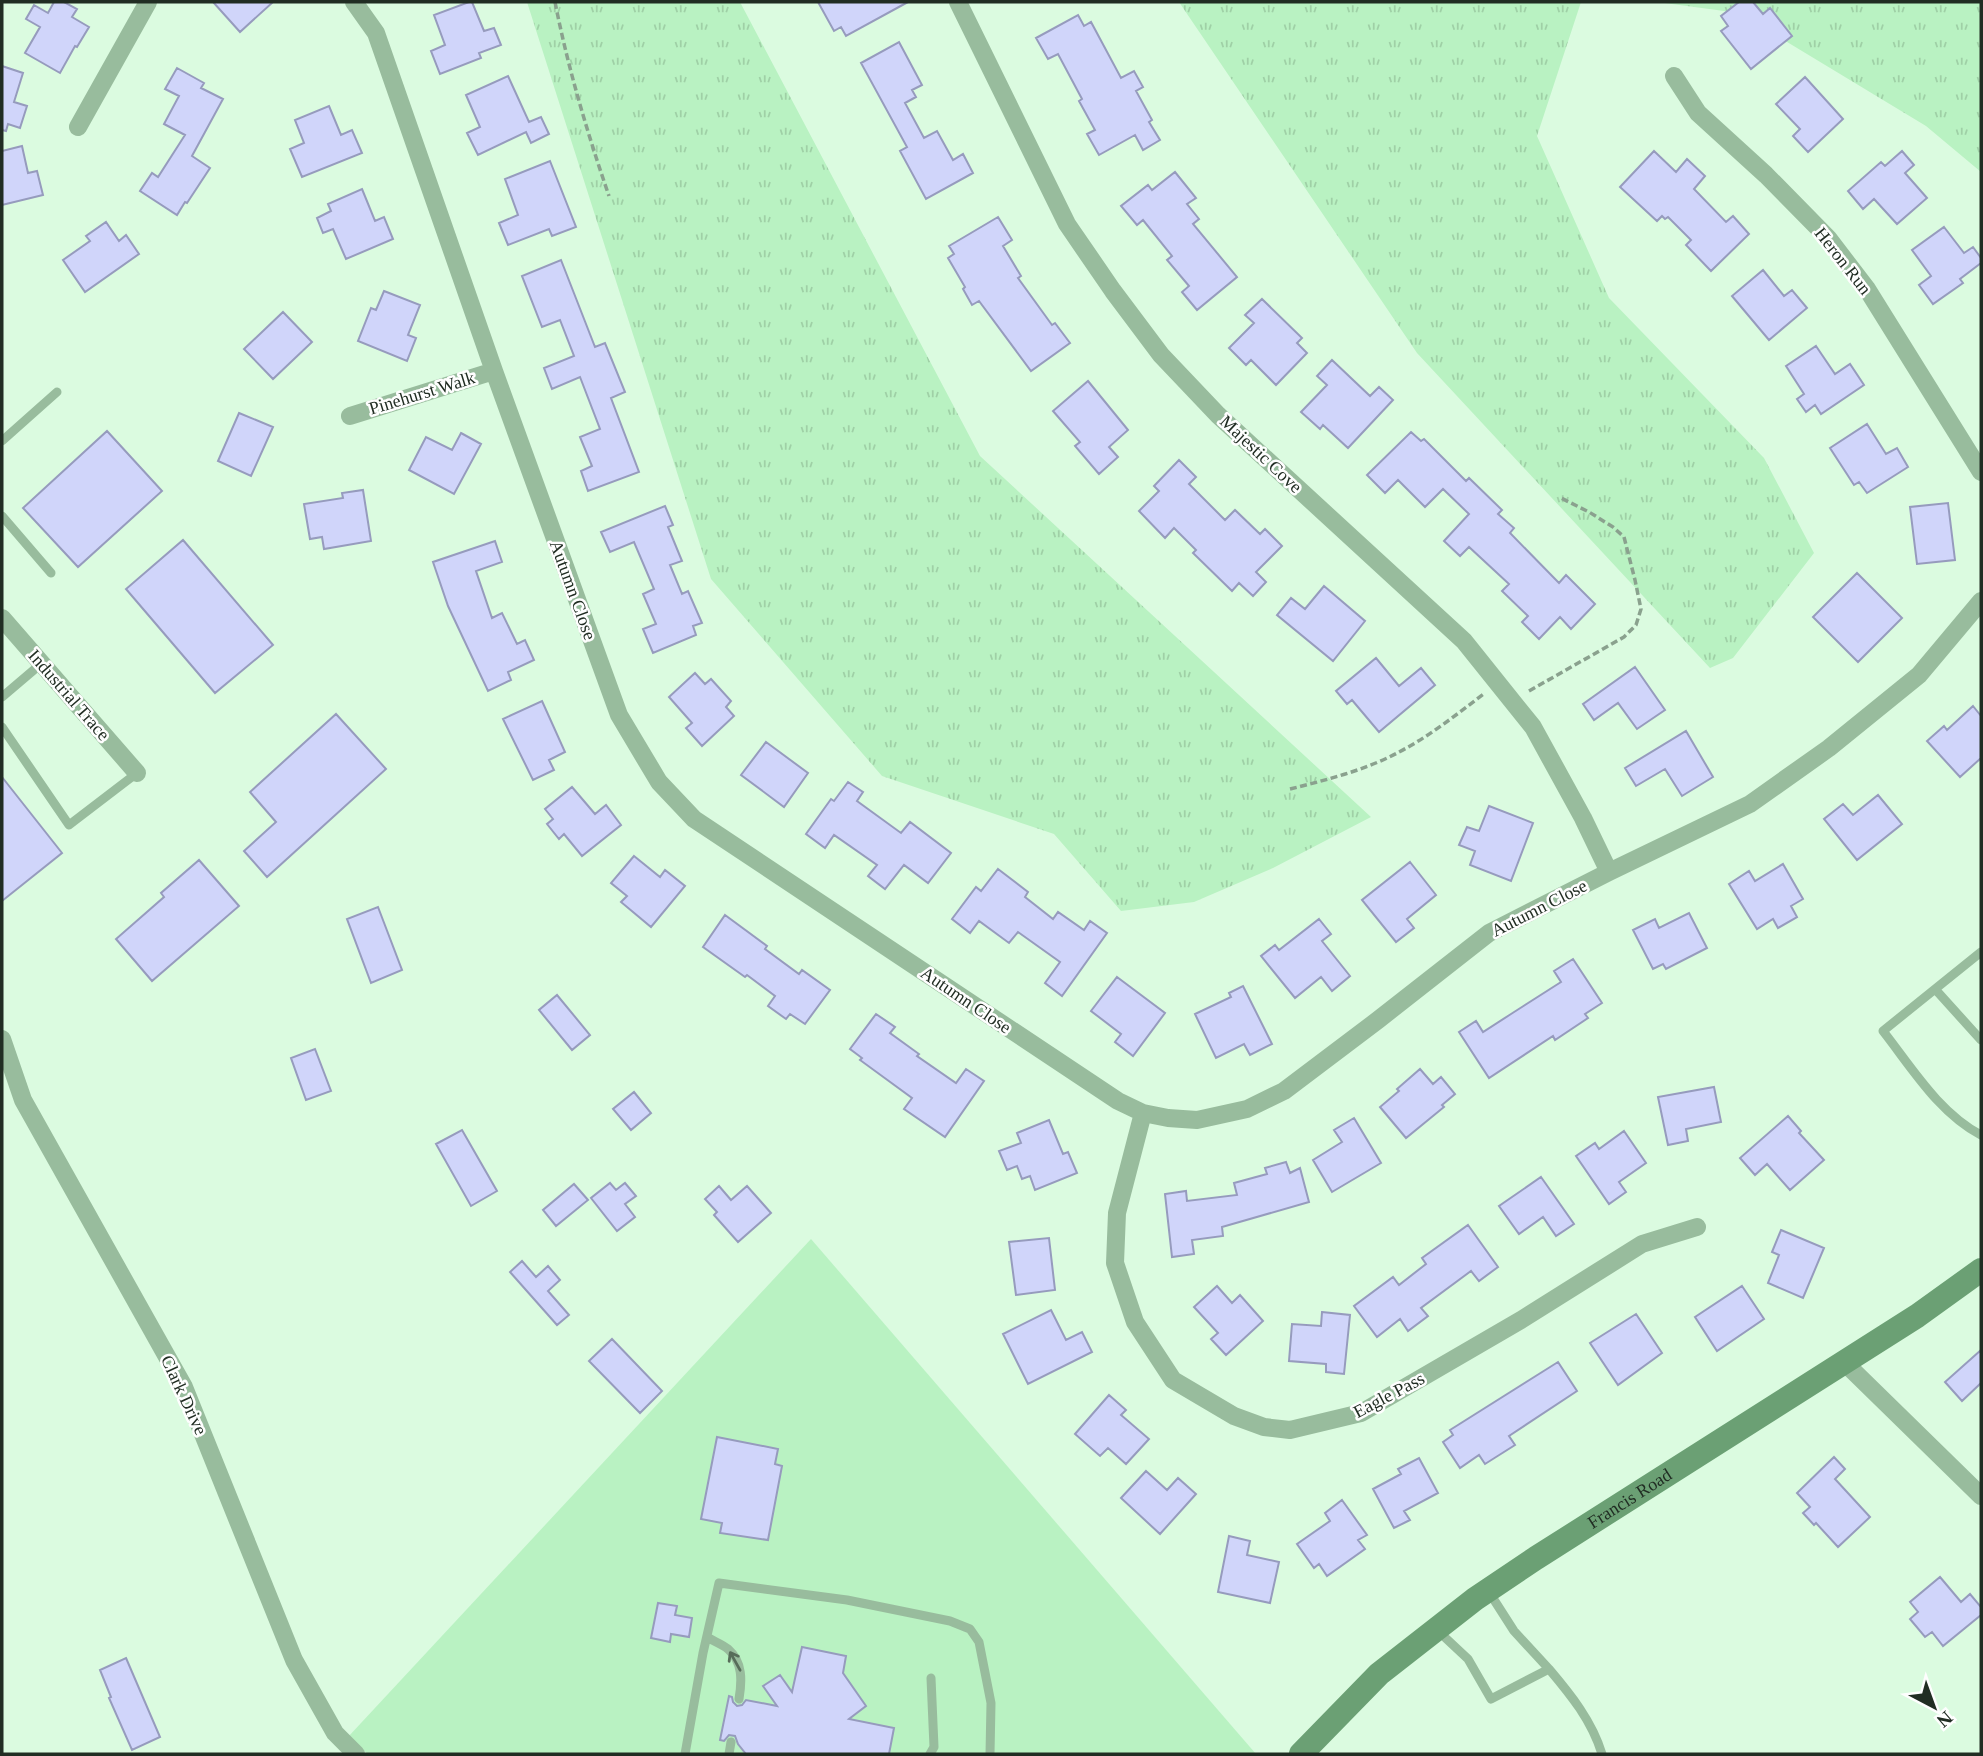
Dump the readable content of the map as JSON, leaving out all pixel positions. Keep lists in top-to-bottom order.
{
  "streets": {
    "street": [
      "Heron Run",
      "Pinehurst Walk",
      "Majestic Cove",
      "Autumn Close",
      "Industrial Trace",
      "Clark Drive",
      "Eagle Pass",
      "Francis Road"
    ]
  },
  "crossings": [
    ["Pinehurst Walk", "Autumn Close"],
    ["Majestic Cove", "Autumn Close"],
    ["Autumn Close", "Eagle Pass"]
  ],
  "north": "bottom right"
}
